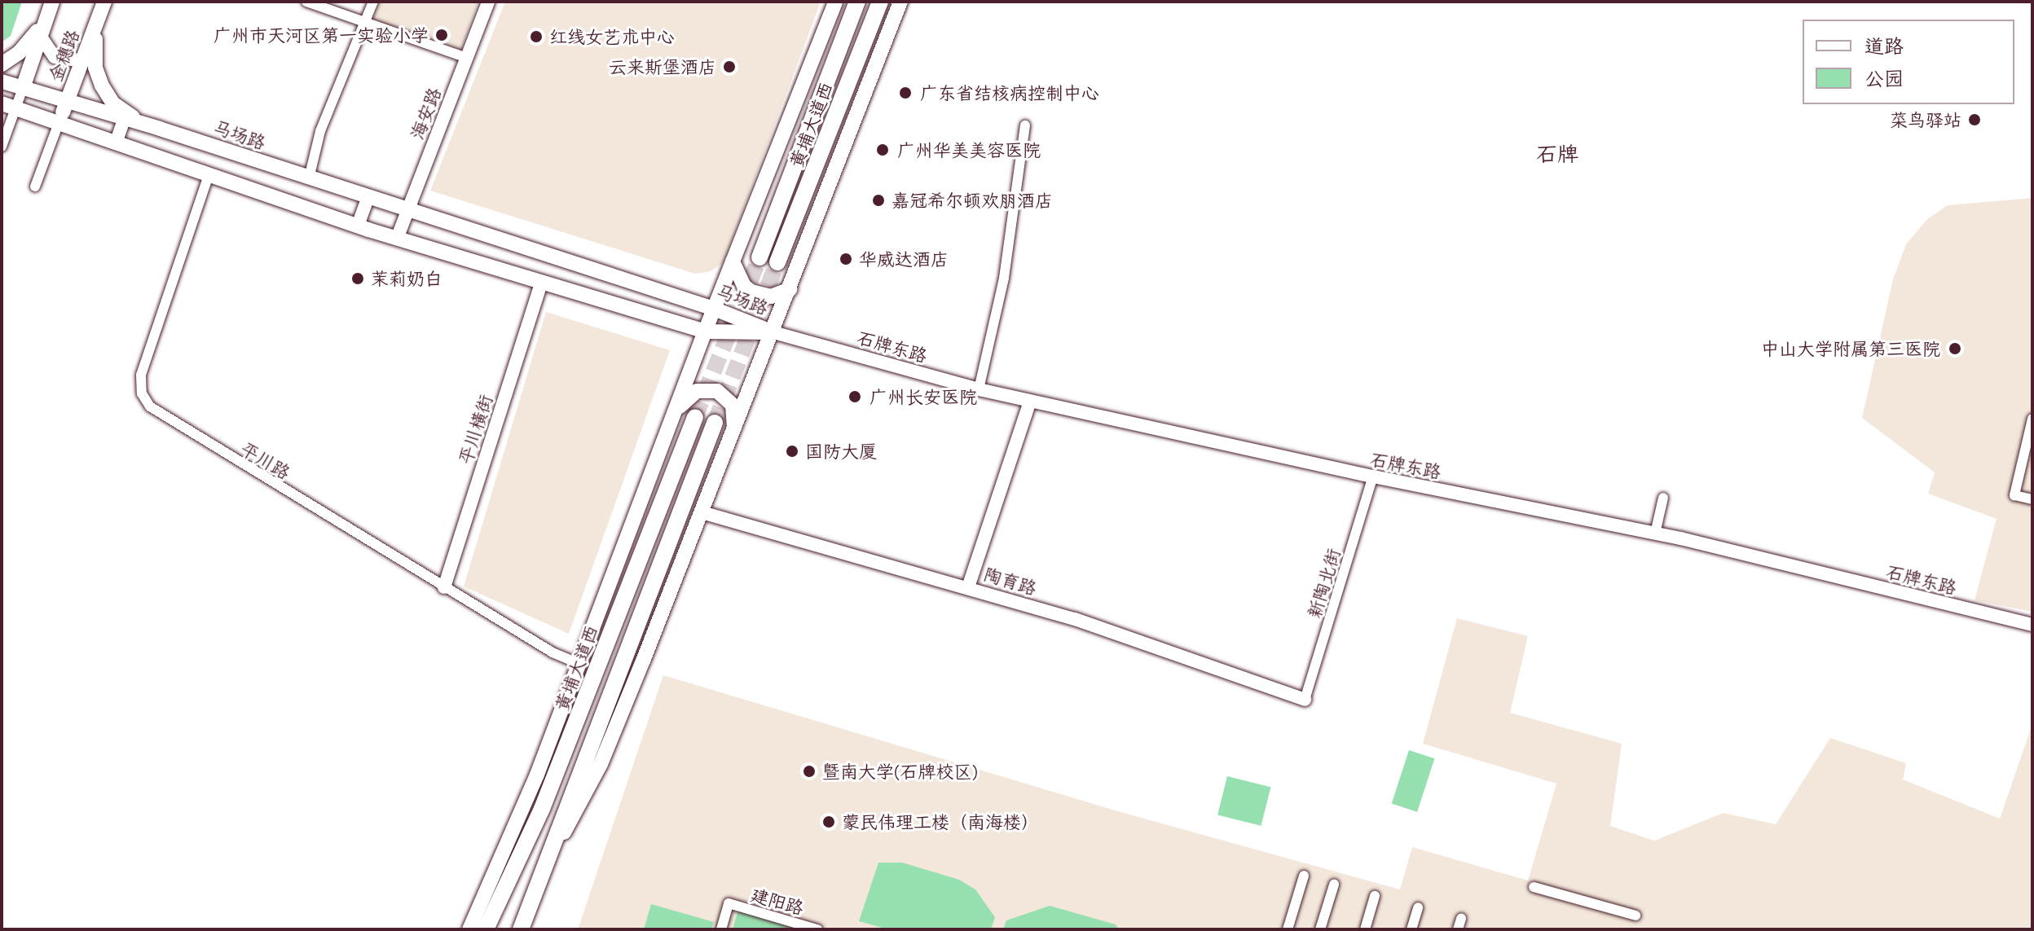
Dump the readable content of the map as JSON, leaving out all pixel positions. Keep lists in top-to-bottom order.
{
  "streets": {
    "main road": ["金穗路", "黄埔大道西", "马场路"],
    "street": [
      "海安路",
      "石牌东路",
      "平川横街",
      "平川路",
      "陶育路",
      "新陶北街",
      "建阳路"
    ]
  },
  "crossings": [
    ["金穗路", "马场路"],
    ["海安路", "马场路"],
    ["马场路", "石牌东路"],
    ["马场路", "平川横街"],
    ["马场路", "平川路"],
    ["石牌东路", "新陶北街"],
    ["平川横街", "平川路"],
    ["陶育路", "新陶北街"]
  ],
  "districts": ["石牌"],
  "places": [
    "广州市天河区第一实验小学",
    "红线女艺术中心",
    "云来斯堡酒店",
    "广东省结核病控制中心",
    "菜鸟驿站",
    "广州华美美容医院",
    "嘉冠希尔顿欢朋酒店",
    "华威达酒店",
    "茉莉奶白",
    "中山大学附属第三医院",
    "广州长安医院",
    "国防大厦",
    "暨南大学(石牌校区)",
    "蒙民伟理工楼（南海楼）"
  ],
  "legend": ["道路", "公园"]
}
